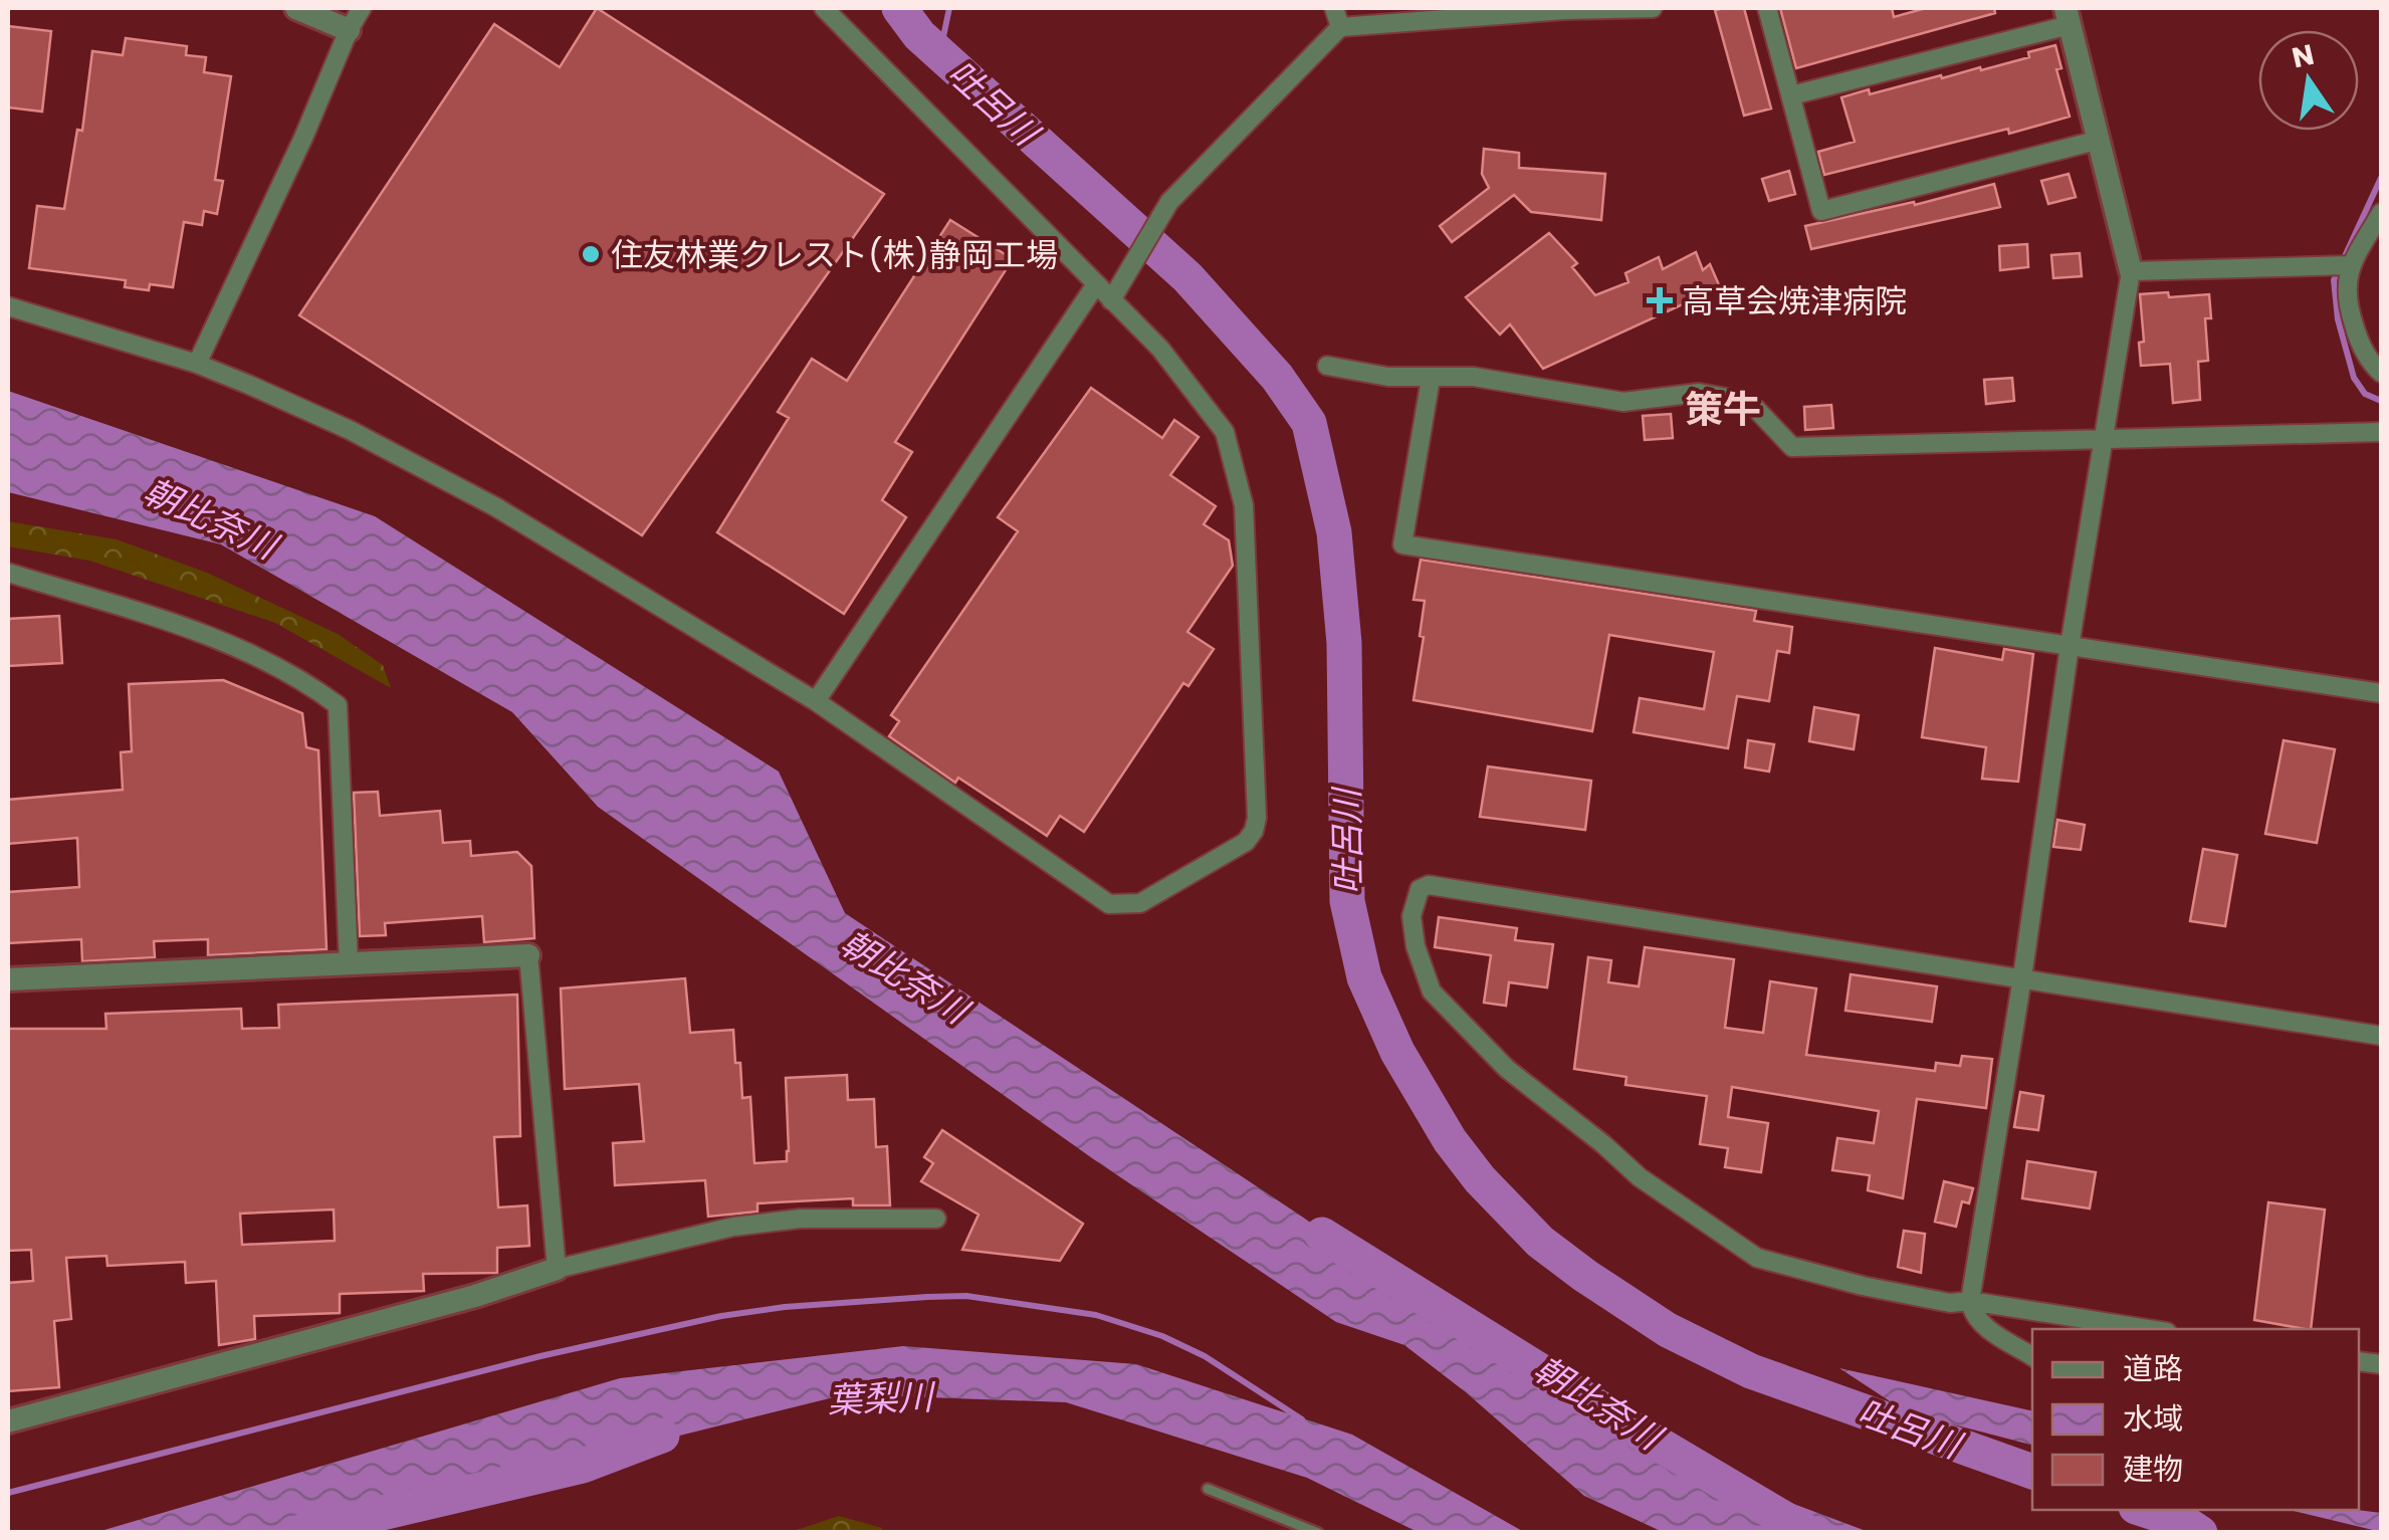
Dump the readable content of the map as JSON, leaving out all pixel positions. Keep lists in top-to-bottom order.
{
  "districts": ["策牛"],
  "water": ["吐呂川", "朝比奈川", "葉梨川"],
  "places": {
    "other": ["住友林業クレスト(株)静岡工場"],
    "health": ["高草会焼津病院"]
  },
  "legend": ["道路", "水域", "建物"],
  "north": "top"
}
